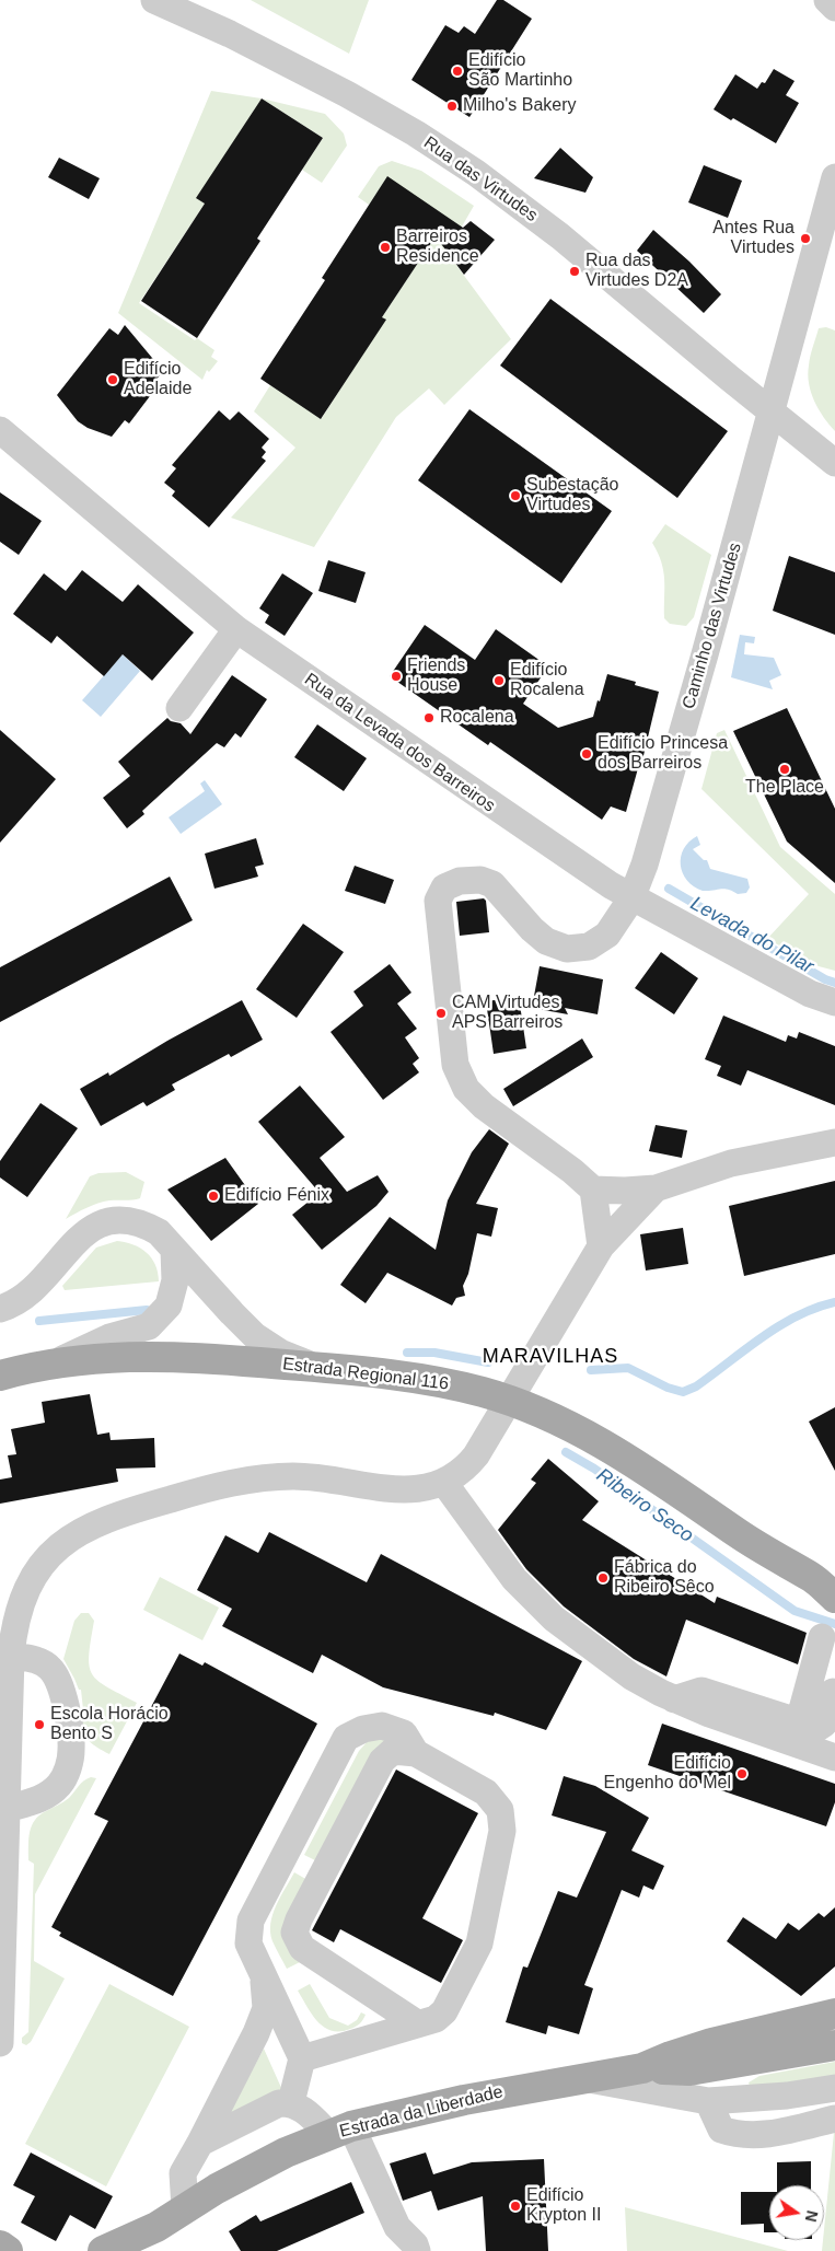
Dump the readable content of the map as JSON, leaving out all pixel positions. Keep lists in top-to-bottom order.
{
  "streets": {
    "main road": ["Estrada Regional 116", "Estrada da Liberdade"],
    "street": ["Rua das Virtudes", "Caminho das Virtudes", "Rua da Levada dos Barreiros"]
  },
  "crossings": [
    ["Rua das Virtudes", "Caminho das Virtudes"],
    ["Caminho das Virtudes", "Rua da Levada dos Barreiros"]
  ],
  "districts": ["MARAVILHAS"],
  "water": ["Levada do Pilar", "Ribeiro Seco"],
  "places": [
    "Edifício São Martinho",
    "Milho's Bakery",
    "Antes Rua Virtudes",
    "Barreiros Residence",
    "Rua das Virtudes D2A",
    "Edifício Adelaide",
    "Subestação Virtudes",
    "Friends House",
    "Edifício Rocalena",
    "Rocalena",
    "Edifício Princesa dos Barreiros",
    "The Place",
    "CAM Virtudes APS Barreiros",
    "Edifício Fénix",
    "Fábrica do Ribeiro Sêco",
    "Escola Horácio Bento S",
    "Edifício Engenho do Mel",
    "Edifício Krypton II"
  ],
  "north": "right"
}
